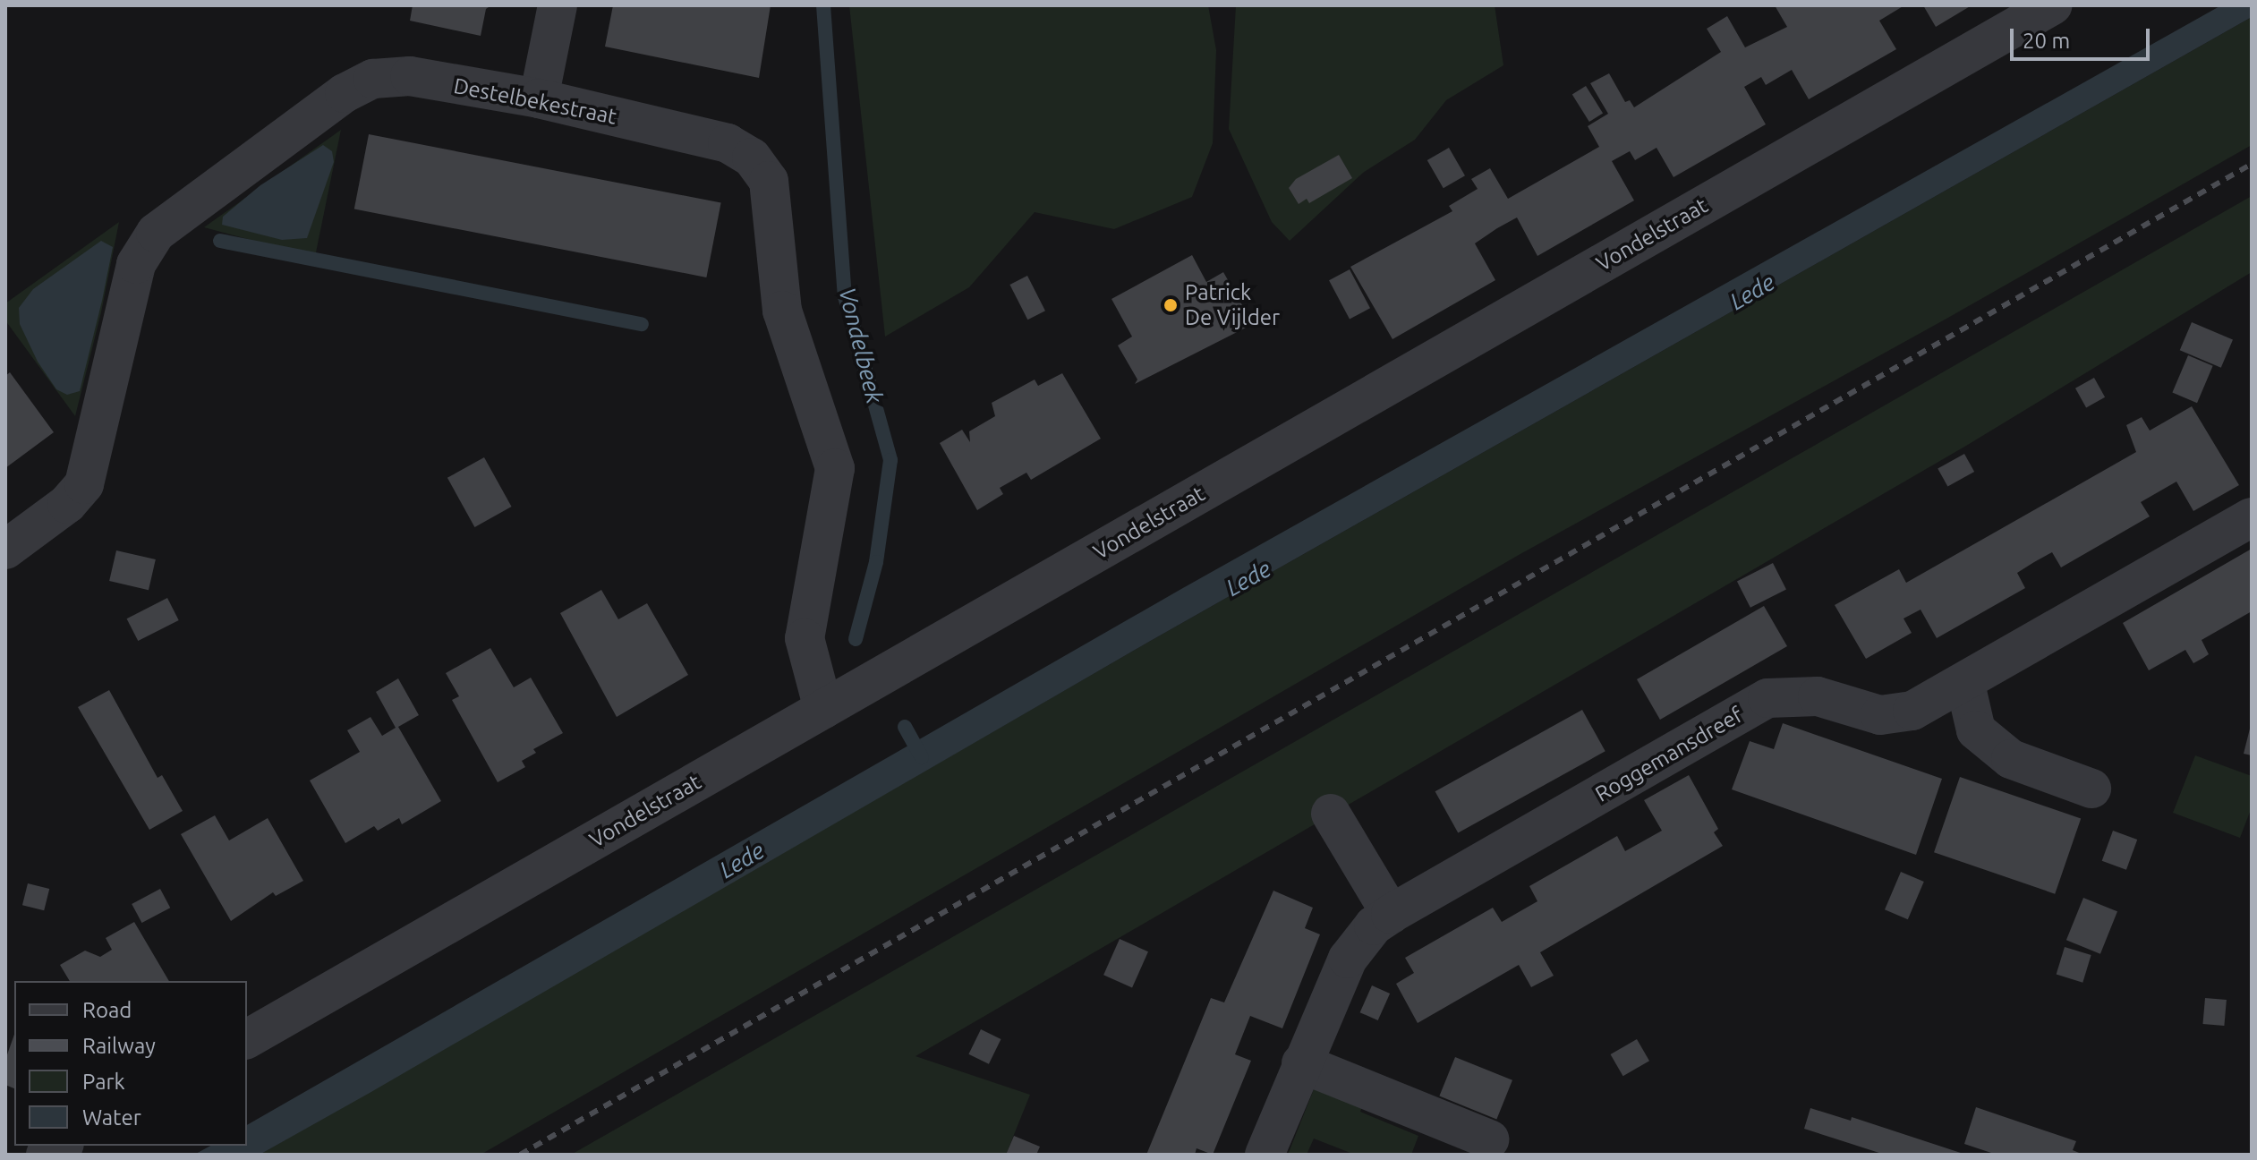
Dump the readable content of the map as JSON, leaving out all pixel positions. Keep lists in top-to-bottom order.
{
  "streets": {
    "street": ["Destelbekestraat", "Vondelstraat", "Roggemansdreef"]
  },
  "crossings": [
    ["Destelbekestraat", "Vondelstraat"]
  ],
  "water": ["Lede", "Vondelbeek"],
  "places": ["Patrick De Vijlder"],
  "legend": [
    "Road",
    "Railway",
    "Park",
    "Water"
  ],
  "scale_bar": "20 m"
}
